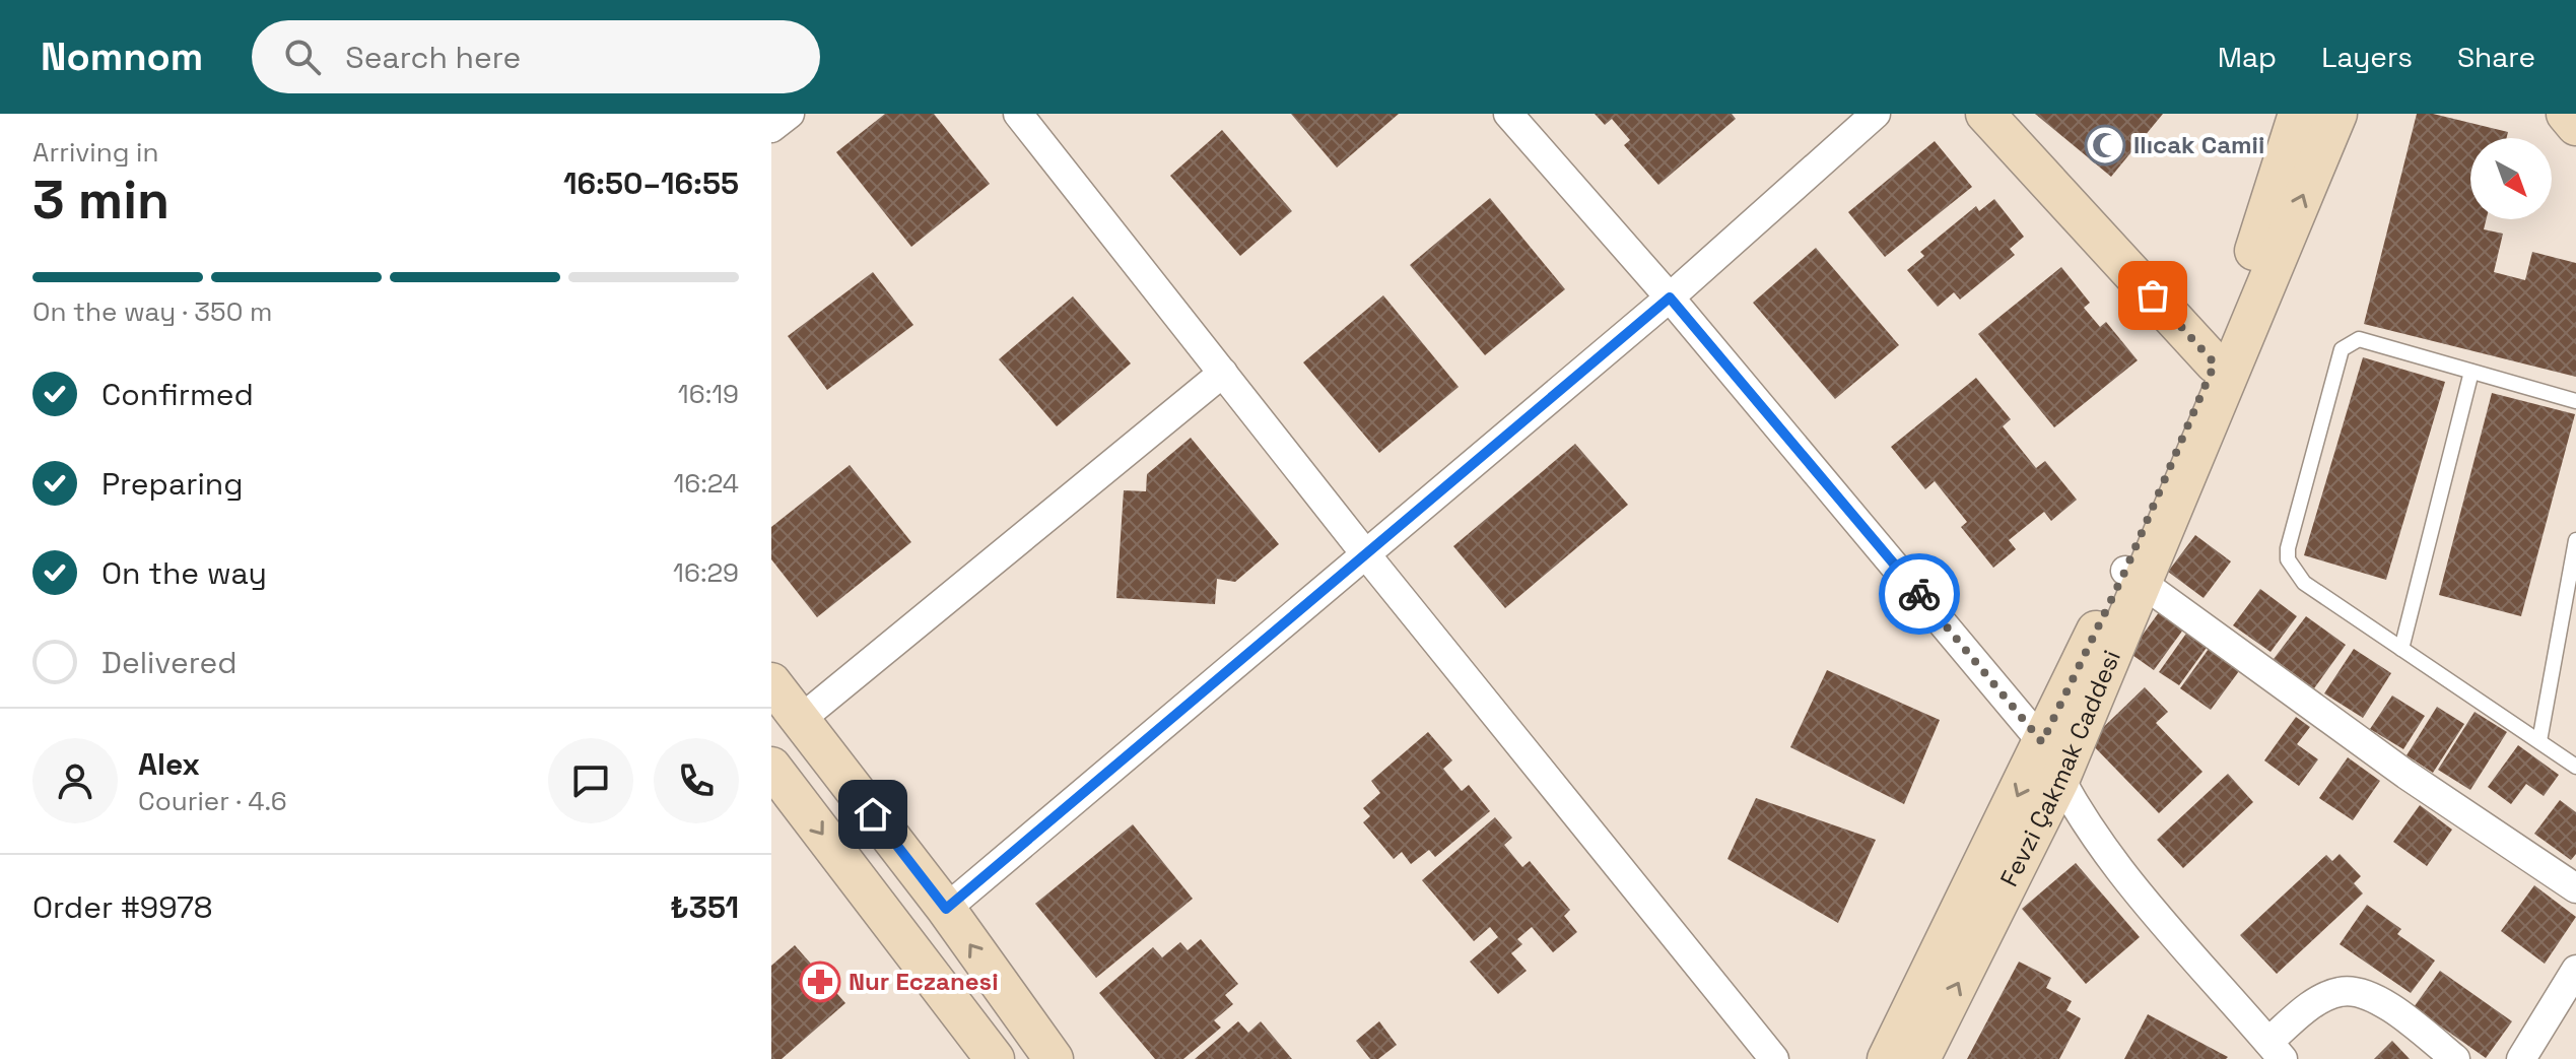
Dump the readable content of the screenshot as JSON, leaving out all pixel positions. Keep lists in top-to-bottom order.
{
  "streets": {
    "street": ["Fevzi Çakmak Caddesi"]
  },
  "places": {
    "mosque": ["Ilıcak Camii"],
    "pharmacy": ["Nur Eczanesi"]
  },
  "north": "bottom right",
  "page": {
    "header": "Nomnom",
    "search": "Search here",
    "nav": ["Map", "Layers", "Share"],
    "heading": ["3 min", "Arriving in", "16:50–16:55"],
    "panel": [
      "Alex",
      "Courier · 4.6",
      "Order #9978",
      "₺351"
    ],
    "bar": "On the way · 350 m",
    "list": [
      ["Confirmed", "16:19"],
      ["Preparing", "16:24"],
      ["On the way", "16:29"],
      "Delivered"
    ]
  }
}
